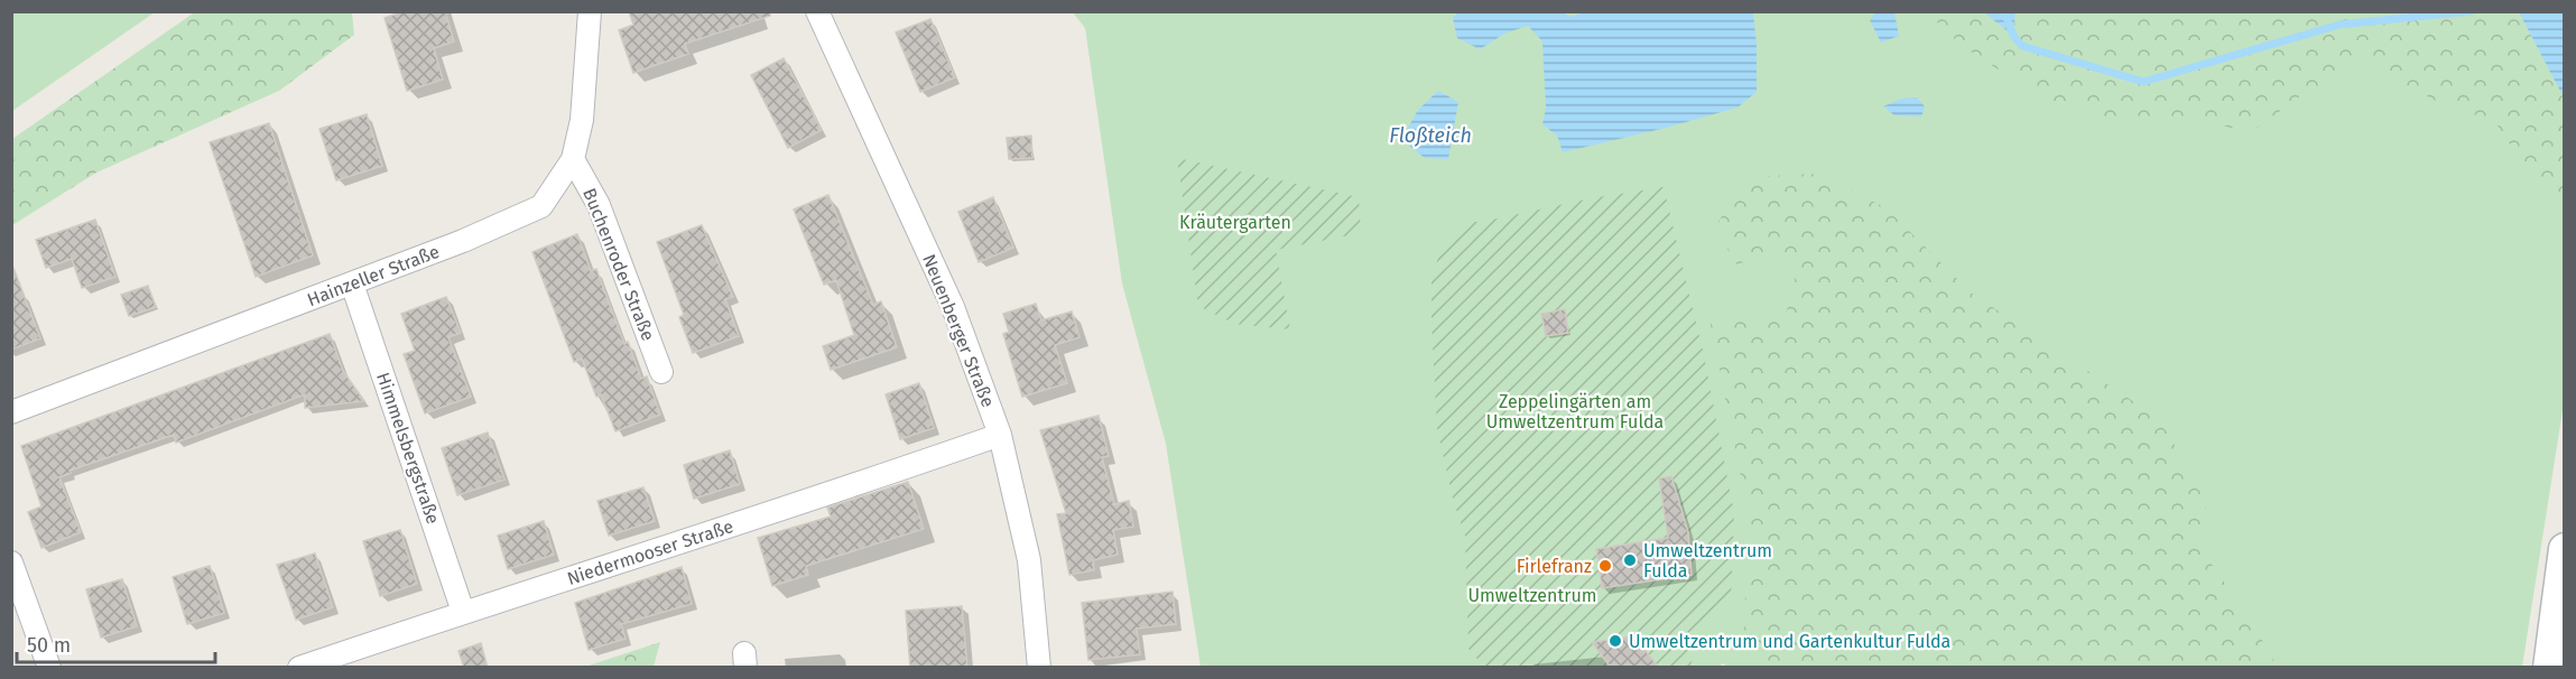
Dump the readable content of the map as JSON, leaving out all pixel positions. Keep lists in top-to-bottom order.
{
  "streets": {
    "street": [
      "Buchenroder Straße",
      "Hainzeller Straße",
      "Neuenberger Straße",
      "Himmelsbergstraße",
      "Niedermooser Straße"
    ]
  },
  "crossings": [
    ["Buchenroder Straße", "Hainzeller Straße"],
    ["Hainzeller Straße", "Himmelsbergstraße"],
    ["Neuenberger Straße", "Niedermooser Straße"],
    ["Himmelsbergstraße", "Niedermooser Straße"]
  ],
  "water": ["Floßteich"],
  "parks": ["Kräutergarten", "Zeppelingärten am Umweltzentrum Fulda", "Umweltzentrum"],
  "places": ["Umweltzentrum Fulda", "Firlefranz", "Umweltzentrum und Gartenkultur Fulda"],
  "scale_bar": "50 m"
}
